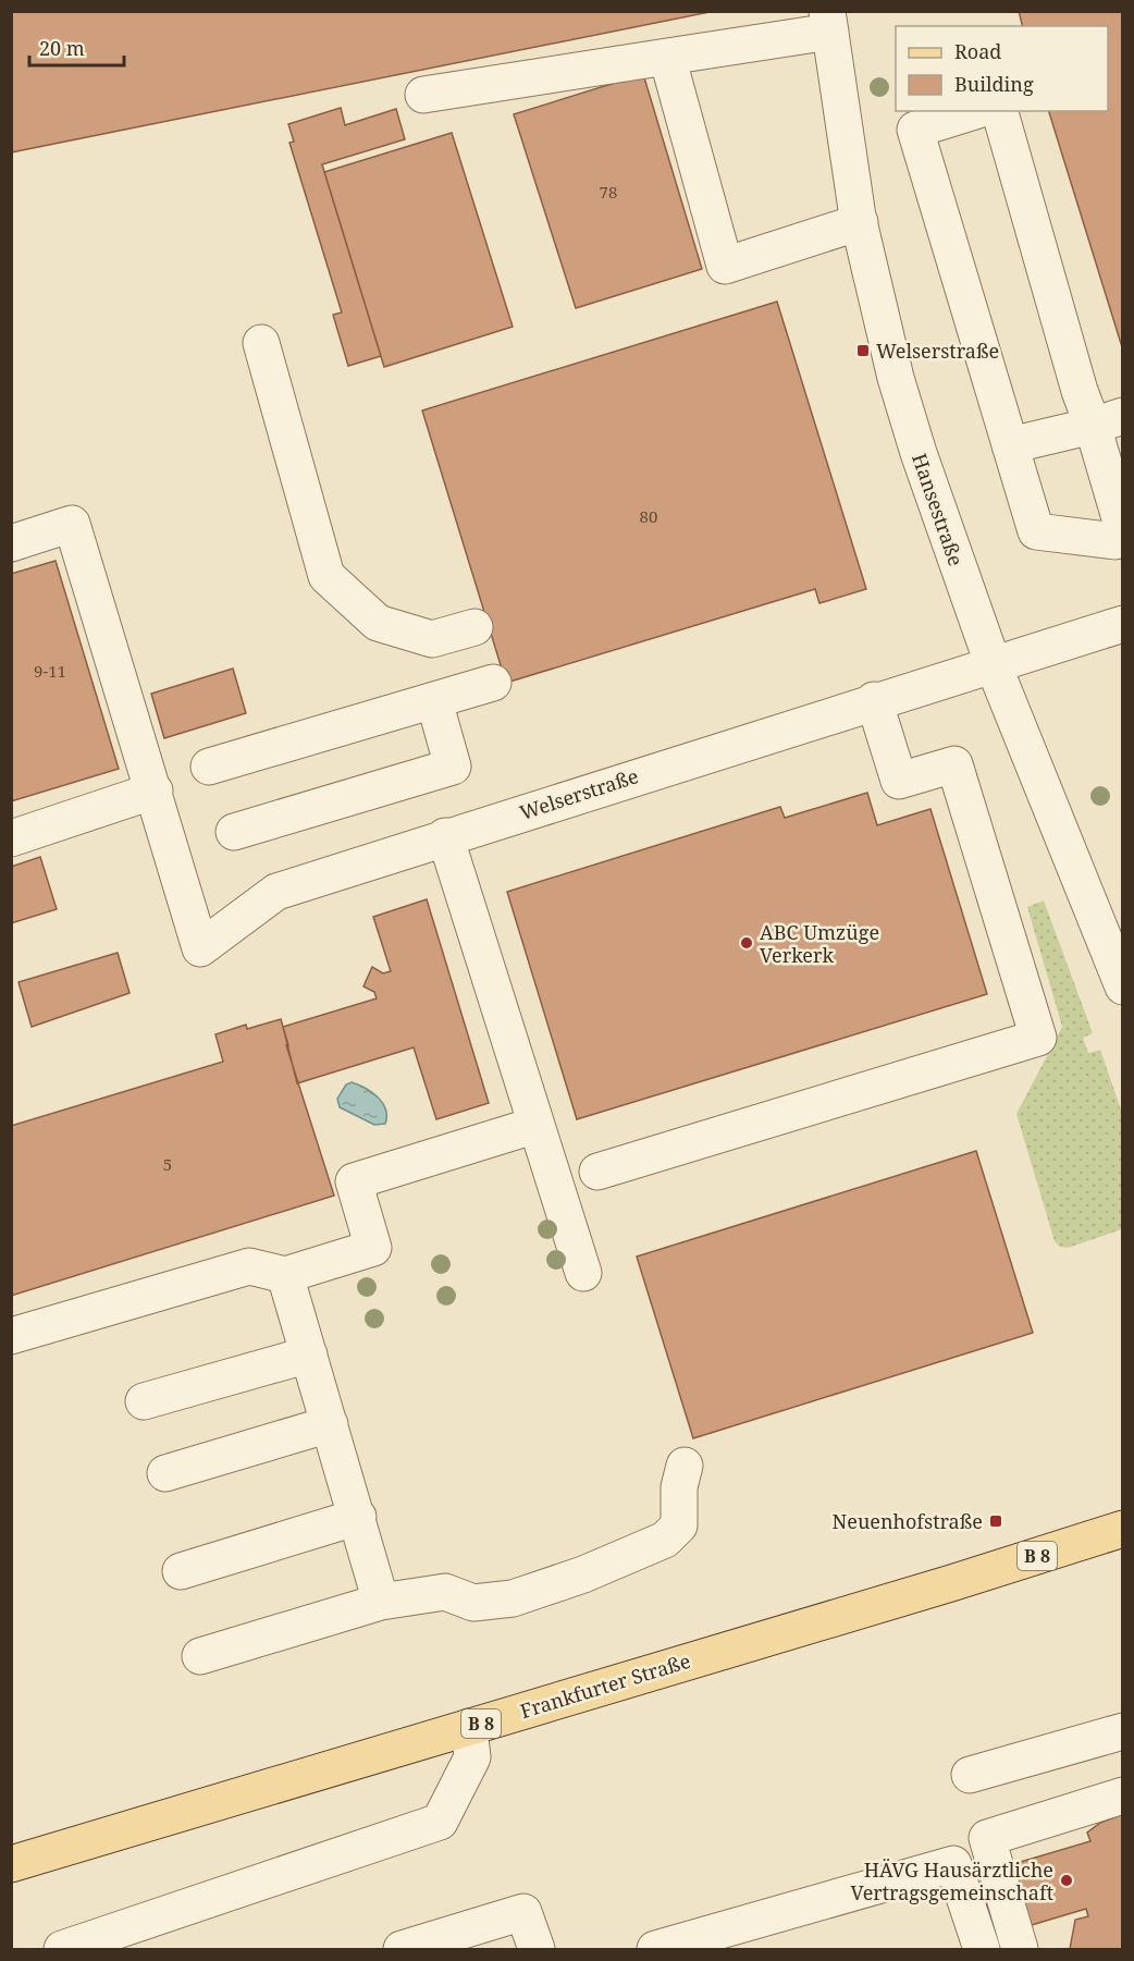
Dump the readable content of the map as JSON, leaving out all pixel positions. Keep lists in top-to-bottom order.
{
  "streets": {
    "main road": ["B 8", "Frankfurter Straße"],
    "street": ["Hansestraße", "Welserstraße"]
  },
  "crossings": [
    ["Hansestraße", "Welserstraße"]
  ],
  "places": {
    "transit": ["Welserstraße", "Neuenhofstraße"],
    "other": ["ABC Umzüge Verkerk", "HÄVG Hausärztliche Vertragsgemeinschaft"]
  },
  "house_numbers": [
    "78",
    "80",
    "9-11",
    "5"
  ],
  "legend": ["Road", "Building"],
  "scale_bar": "20 m"
}
